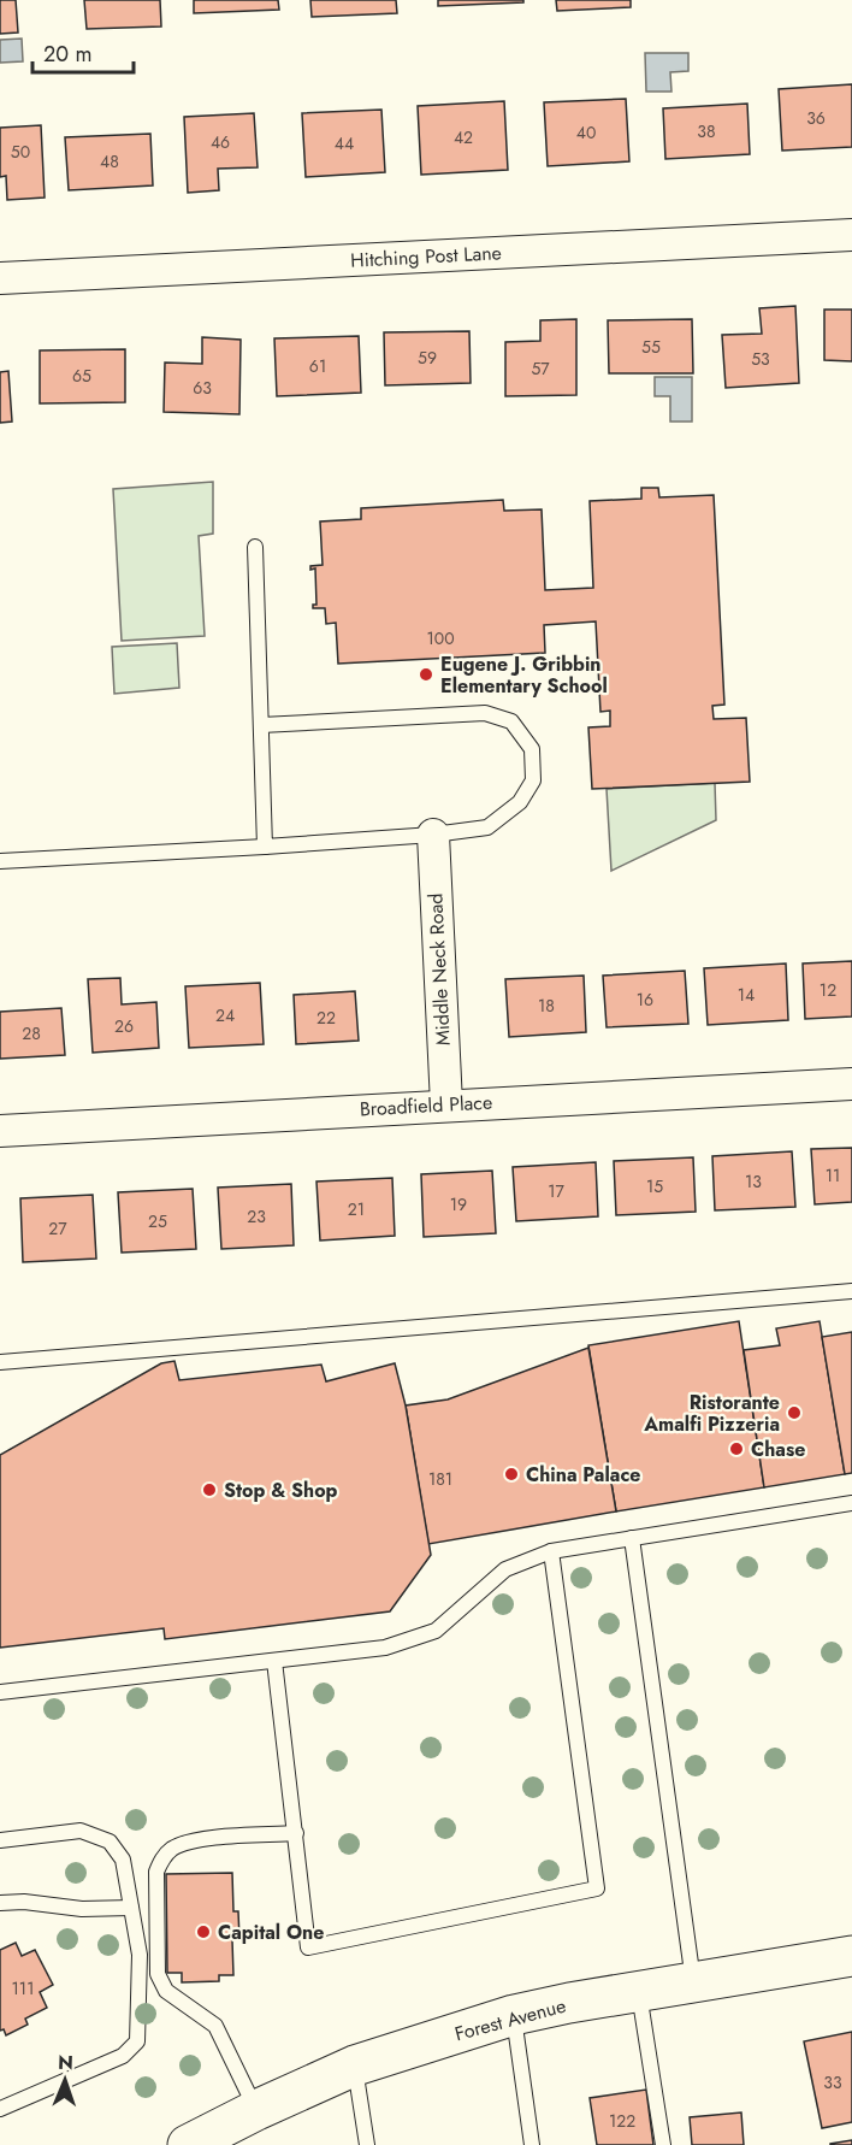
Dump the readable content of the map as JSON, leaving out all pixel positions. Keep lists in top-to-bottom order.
{
  "streets": {
    "main road": ["Forest Avenue"],
    "street": ["Hitching Post Lane", "Middle Neck Road", "Broadfield Place"]
  },
  "crossings": [
    ["Middle Neck Road", "Broadfield Place"]
  ],
  "places": [
    "Eugene J. Gribbin Elementary School",
    "Ristorante Amalfi Pizzeria",
    "Chase",
    "China Palace",
    "Stop & Shop",
    "Capital One"
  ],
  "house_numbers": [
    "36",
    "38",
    "40",
    "42",
    "46",
    "44",
    "50",
    "48",
    "55",
    "59",
    "53",
    "61",
    "57",
    "65",
    "63",
    "100",
    "12",
    "14",
    "16",
    "18",
    "24",
    "22",
    "26",
    "28",
    "11",
    "13",
    "15",
    "17",
    "19",
    "21",
    "23",
    "25",
    "27",
    "181",
    "111",
    "33",
    "122"
  ],
  "scale_bar": "20 m",
  "north": "top"
}
